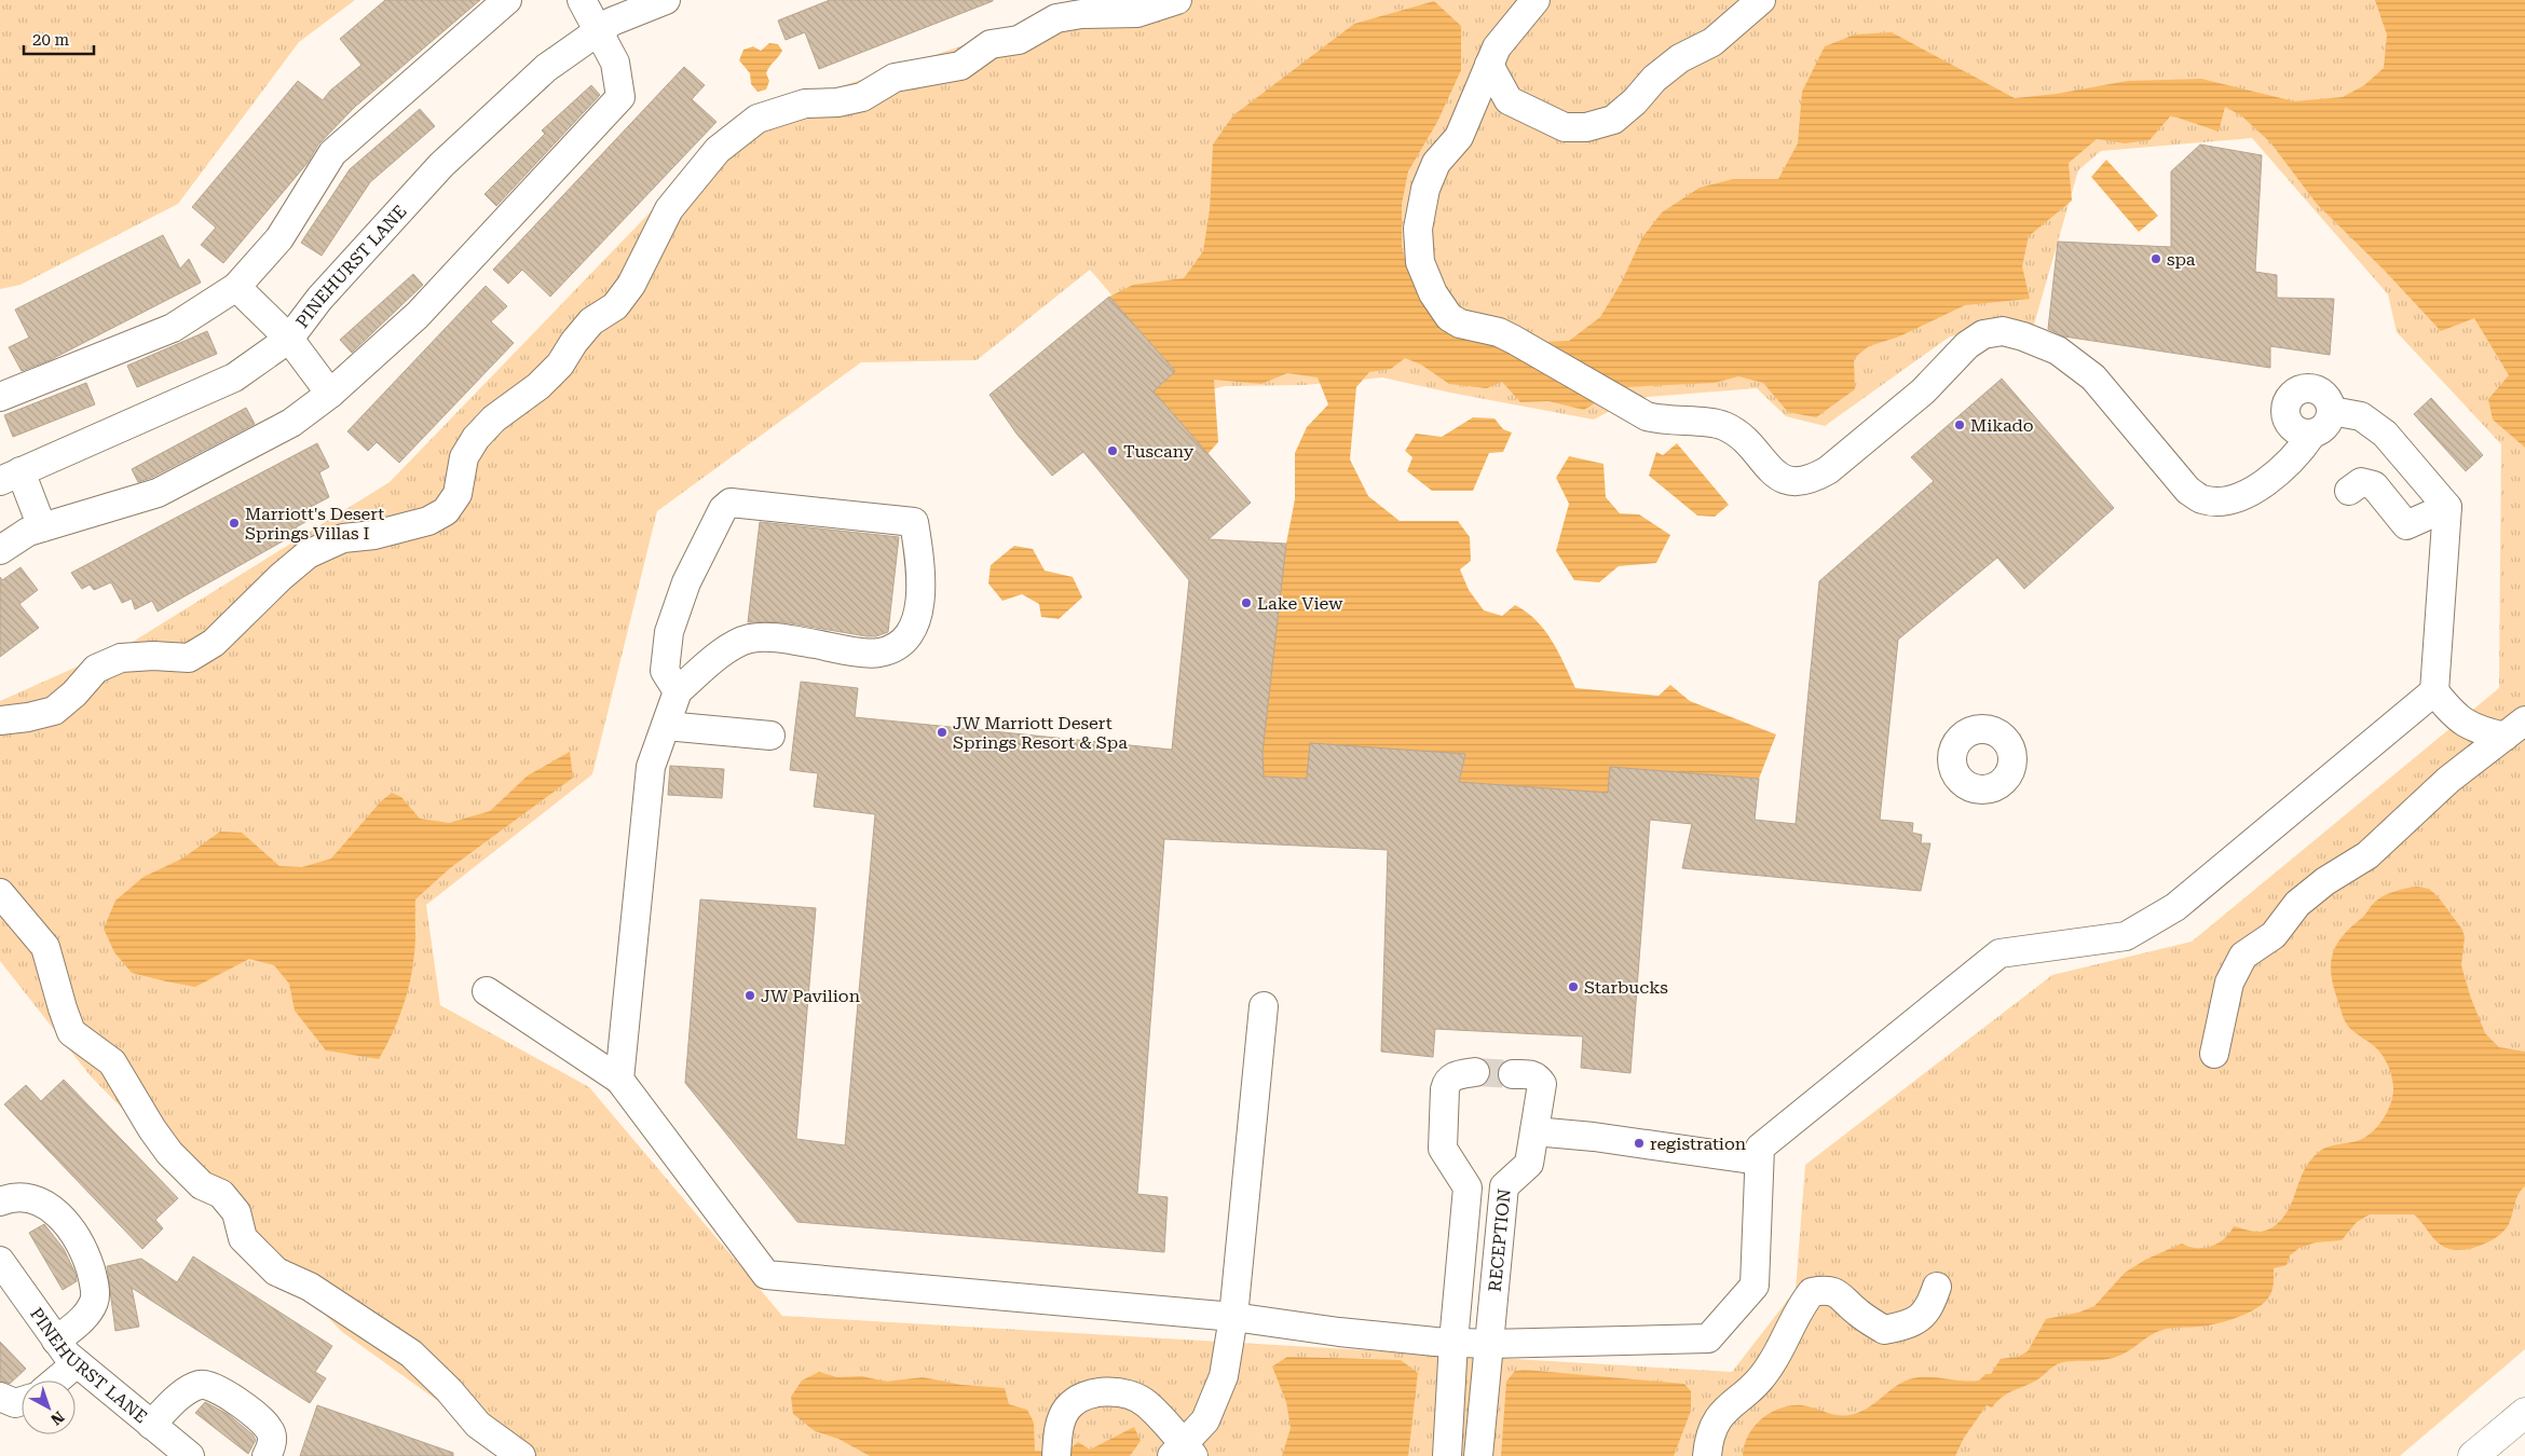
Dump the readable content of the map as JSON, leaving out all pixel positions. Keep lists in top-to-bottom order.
{
  "streets": {
    "street": ["PINEHURST LANE", "RECEPTION"]
  },
  "places": [
    "spa",
    "Mikado",
    "Tuscany",
    "Marriott's Desert Springs Villas I",
    "Lake View",
    "JW Marriott Desert Springs Resort & Spa",
    "Starbucks",
    "JW Pavilion",
    "registration"
  ],
  "scale_bar": "20 m",
  "north": "bottom right"
}
